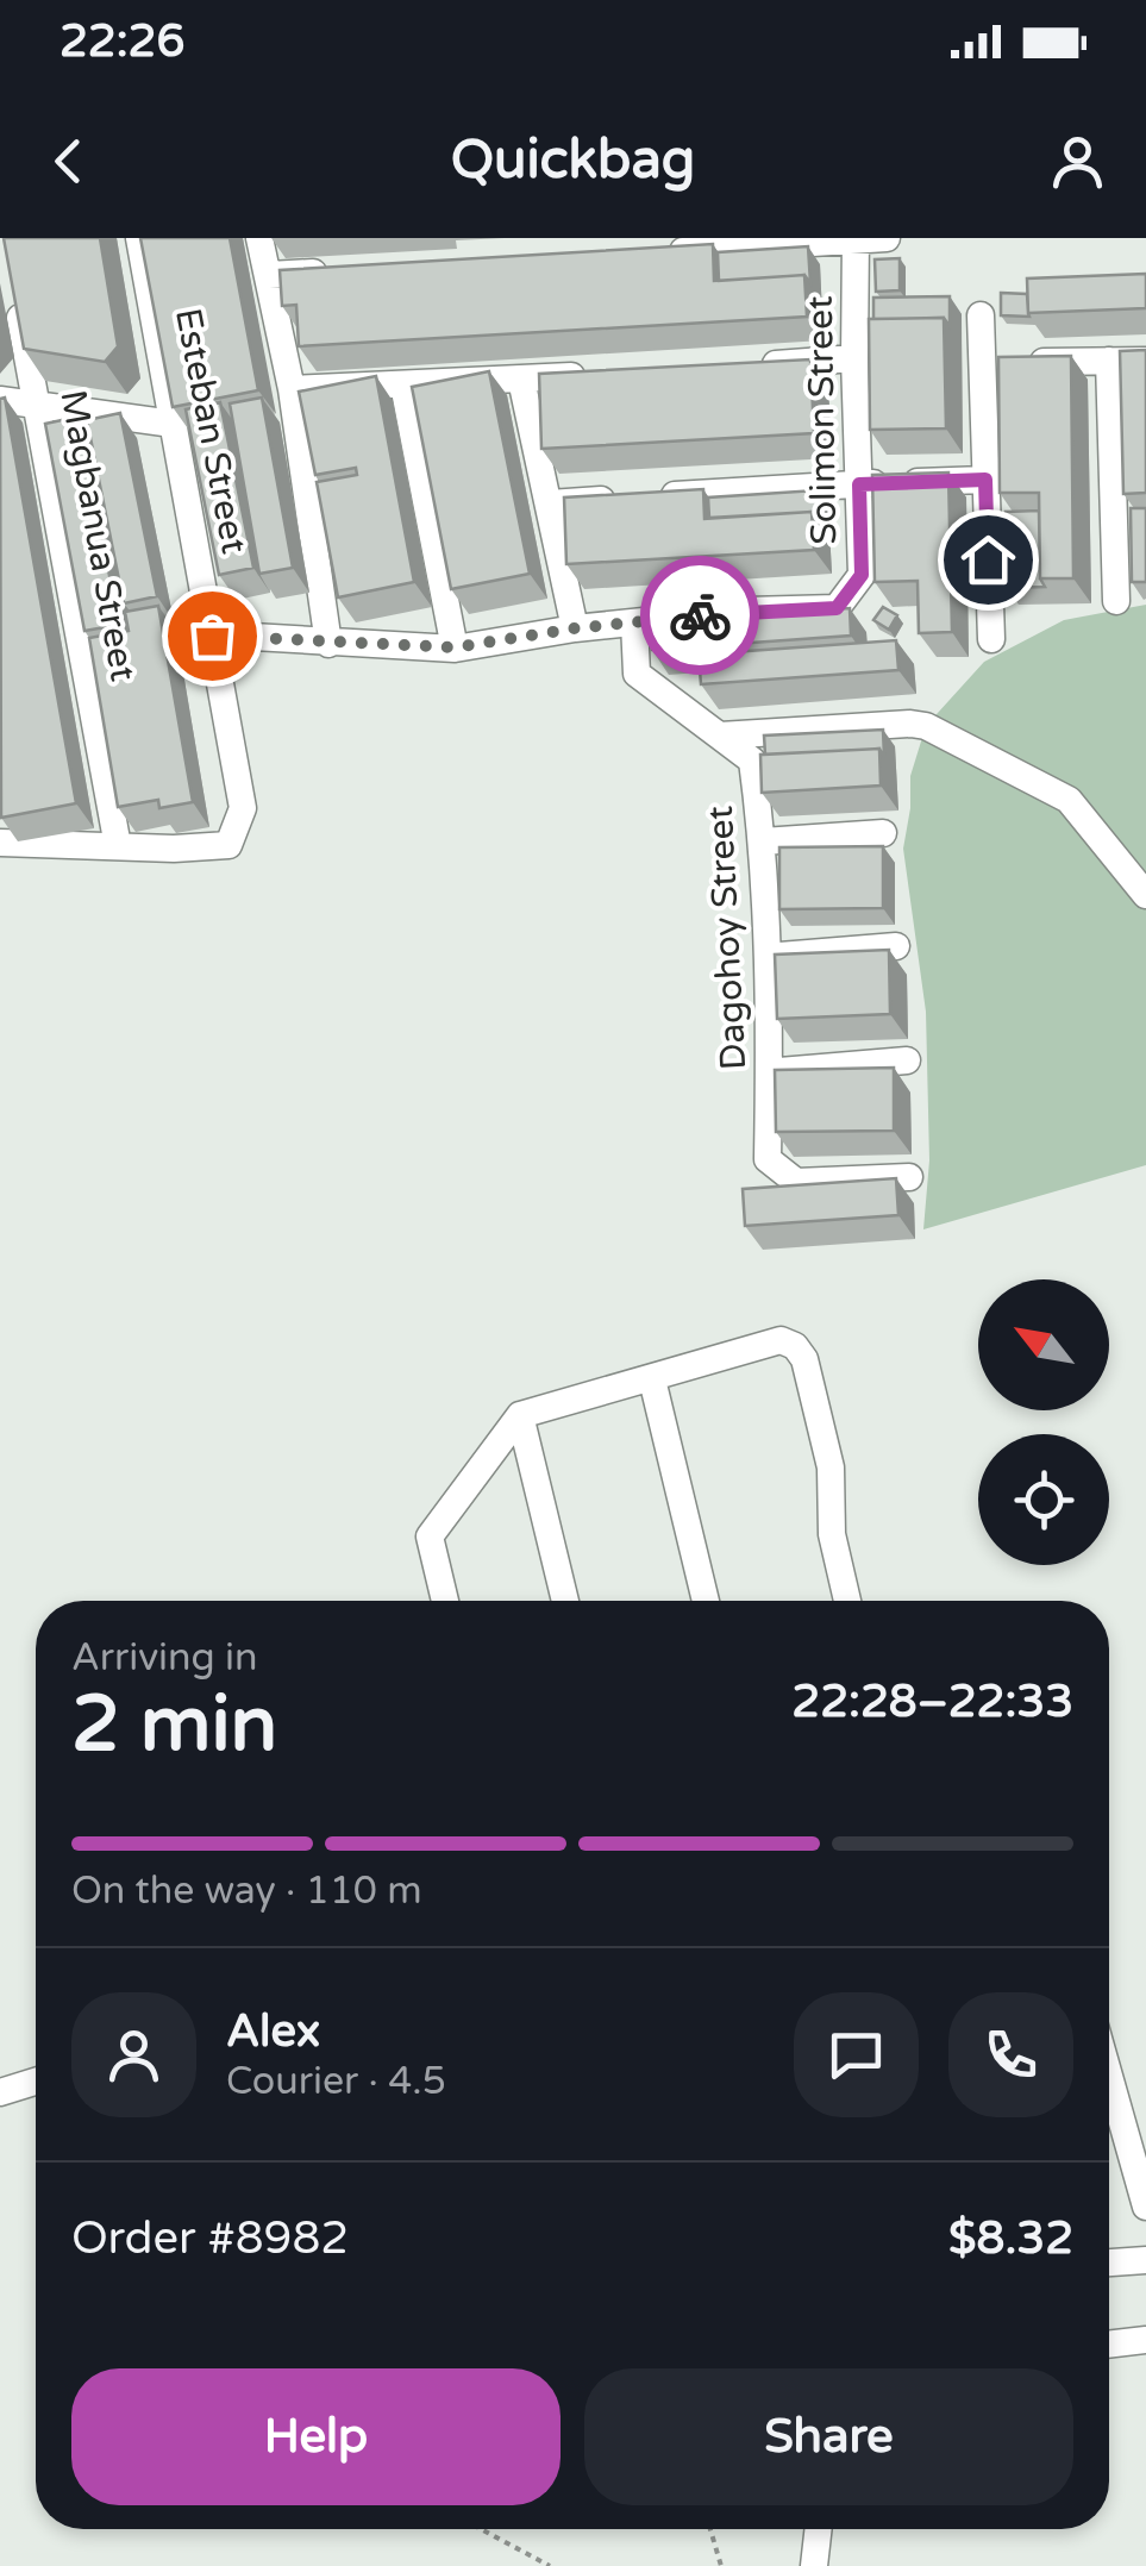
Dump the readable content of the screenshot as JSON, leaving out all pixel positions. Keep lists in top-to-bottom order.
{
  "streets": {
    "street": [
      "Solimon Street",
      "Esteban Street",
      "Magbanua Street",
      "Dagohoy Street"
    ]
  },
  "crossings": [
    ["Solimon Street", "Esteban Street"],
    ["Solimon Street", "Dagohoy Street"],
    ["Esteban Street", "Magbanua Street"]
  ],
  "north": "top left",
  "page": {
    "status": "22:26",
    "header": "Quickbag",
    "heading": ["2 min", "Arriving in", "22:28–22:33"],
    "panel": [
      "Alex",
      "Courier · 4.5",
      "Order #8982",
      "$8.32"
    ],
    "bar": "On the way · 110 m",
    "buttons": ["Help", "Share"]
  }
}
